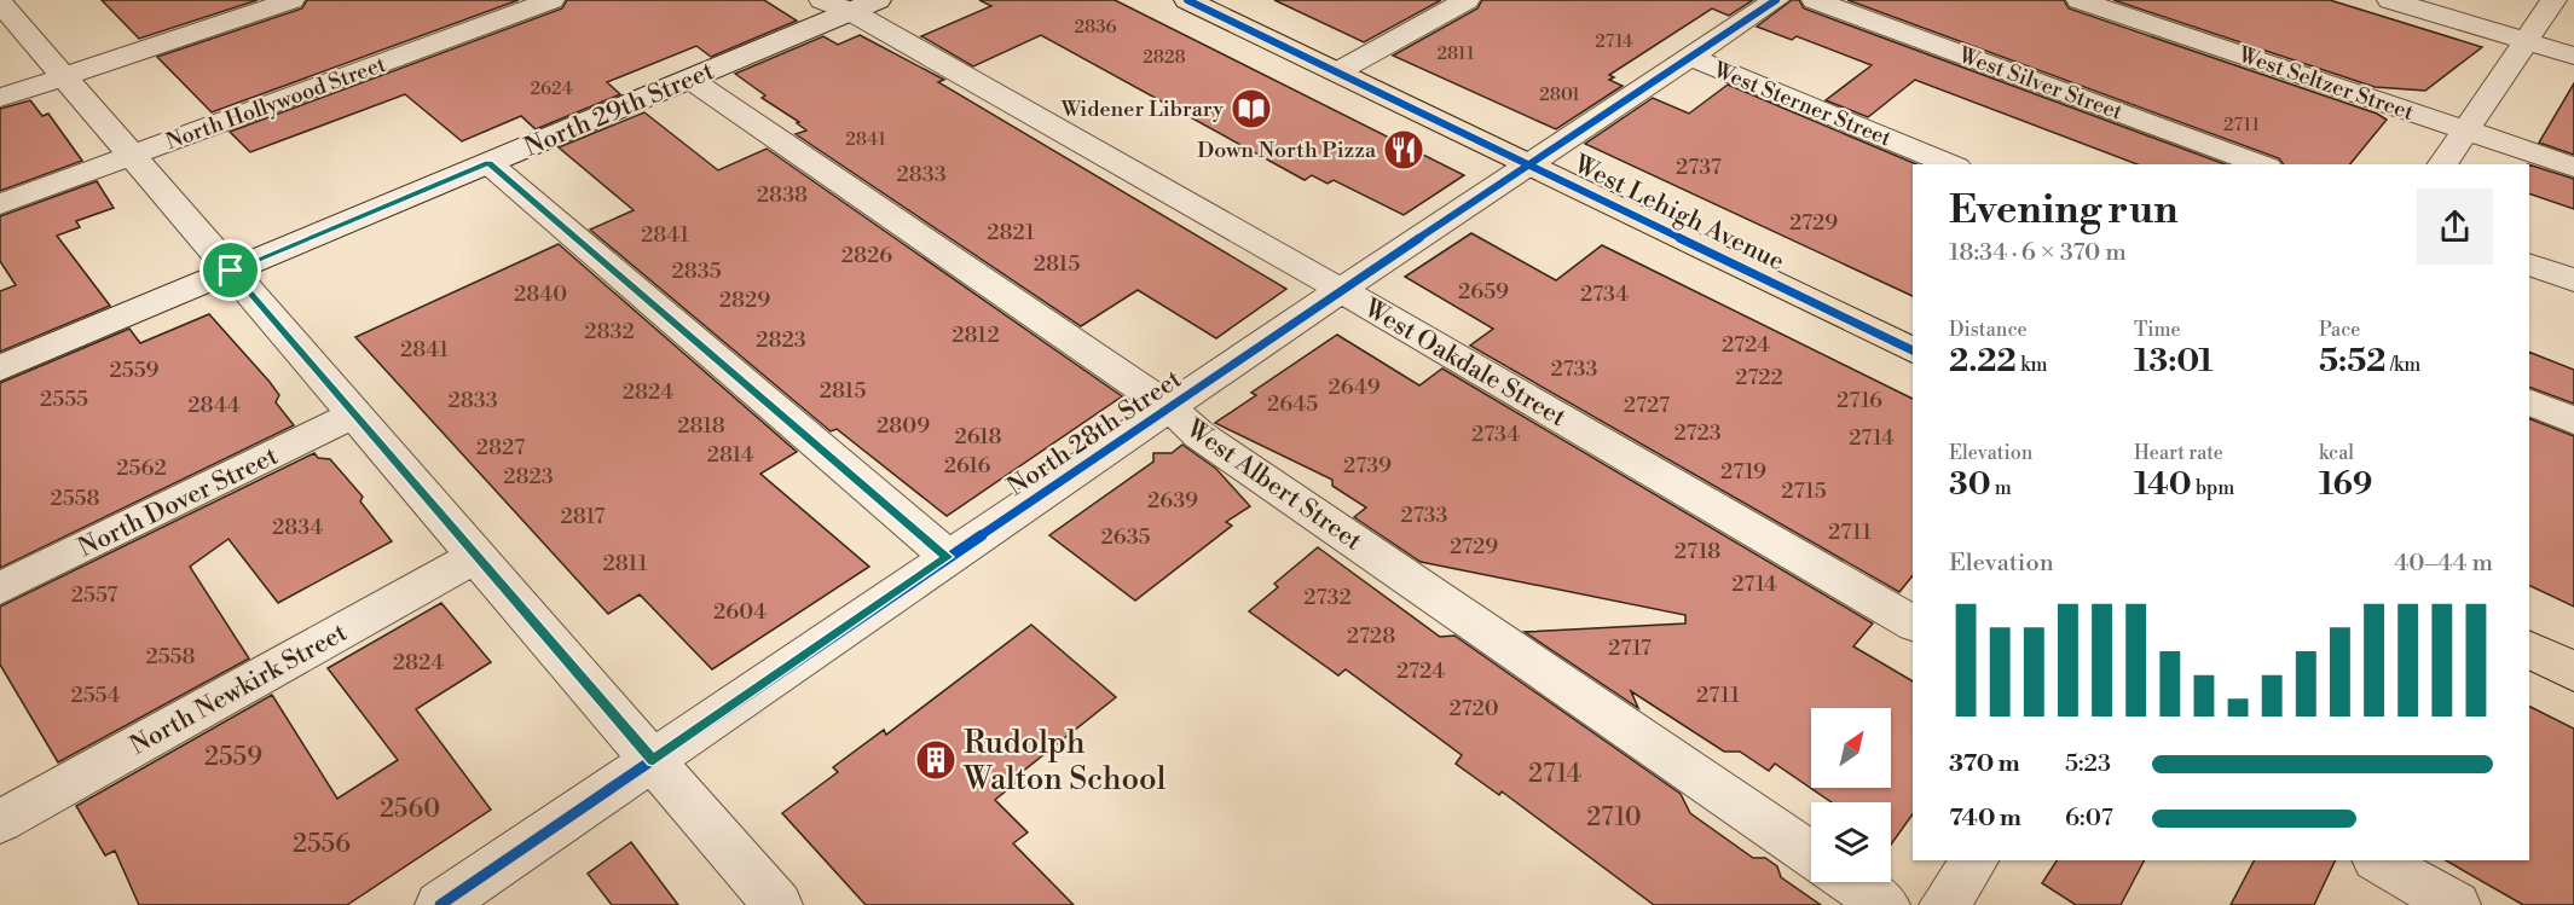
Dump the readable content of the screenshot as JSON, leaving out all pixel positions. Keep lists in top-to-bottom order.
{
  "streets": {
    "main road": ["West Lehigh Avenue"],
    "street": [
      "West Silver Street",
      "West Seltzer Street",
      "North Hollywood Street",
      "West Sterner Street",
      "North 29th Street",
      "West Oakdale Street",
      "North 28th Street",
      "West Albert Street",
      "North Dover Street",
      "North Newkirk Street"
    ]
  },
  "crossings": [
    ["West Sterner Street", "North 28th Street"],
    ["North 29th Street", "West Oakdale Street"],
    ["North 29th Street", "West Albert Street"],
    ["West Lehigh Avenue", "North 28th Street"],
    ["West Oakdale Street", "North 28th Street"],
    ["North 28th Street", "West Albert Street"]
  ],
  "places": {
    "library": ["Widener Library"],
    "restaurant": ["Down North Pizza"],
    "building": ["Rudolph Walton School"]
  },
  "house_numbers": [
    "2836",
    "2714",
    "2811",
    "2828",
    "2624",
    "2801",
    "2711",
    "2841",
    "2737",
    "2833",
    "2838",
    "2729",
    "2821",
    "2841",
    "2826",
    "2815",
    "2835",
    "2659",
    "2840",
    "2734",
    "2829",
    "2832",
    "2812",
    "2823",
    "2724",
    "2841",
    "2733",
    "2559",
    "2722",
    "2649",
    "2815",
    "2824",
    "2555",
    "2833",
    "2716",
    "2645",
    "2844",
    "2727",
    "2818",
    "2809",
    "2723",
    "2734",
    "2618",
    "2714",
    "2827",
    "2814",
    "2616",
    "2739",
    "2562",
    "2719",
    "2823",
    "2715",
    "2558",
    "2639",
    "2733",
    "2817",
    "2834",
    "2711",
    "2635",
    "2729",
    "2718",
    "2811",
    "2714",
    "2557",
    "2732",
    "2604",
    "2728",
    "2717",
    "2558",
    "2824",
    "2724",
    "2554",
    "2711",
    "2720",
    "2559",
    "2714",
    "2560",
    "2710",
    "2556"
  ],
  "north": "top right",
  "page": {
    "heading": ["Evening run", "18:34 · 6 × 370 m"],
    "stats": [
      ["Distance", "2.22 km"],
      ["Time", "13:01"],
      ["Pace", "5:52 /km"],
      ["Elevation", "30 m"],
      ["Heart rate", "140 bpm"],
      ["kcal", "169"]
    ],
    "chart": ["Elevation", "40–44 m"],
    "list": [
      {
        "name": "370 m",
        "note": "5:23"
      },
      {
        "name": "740 m",
        "note": "6:07"
      }
    ]
  }
}
